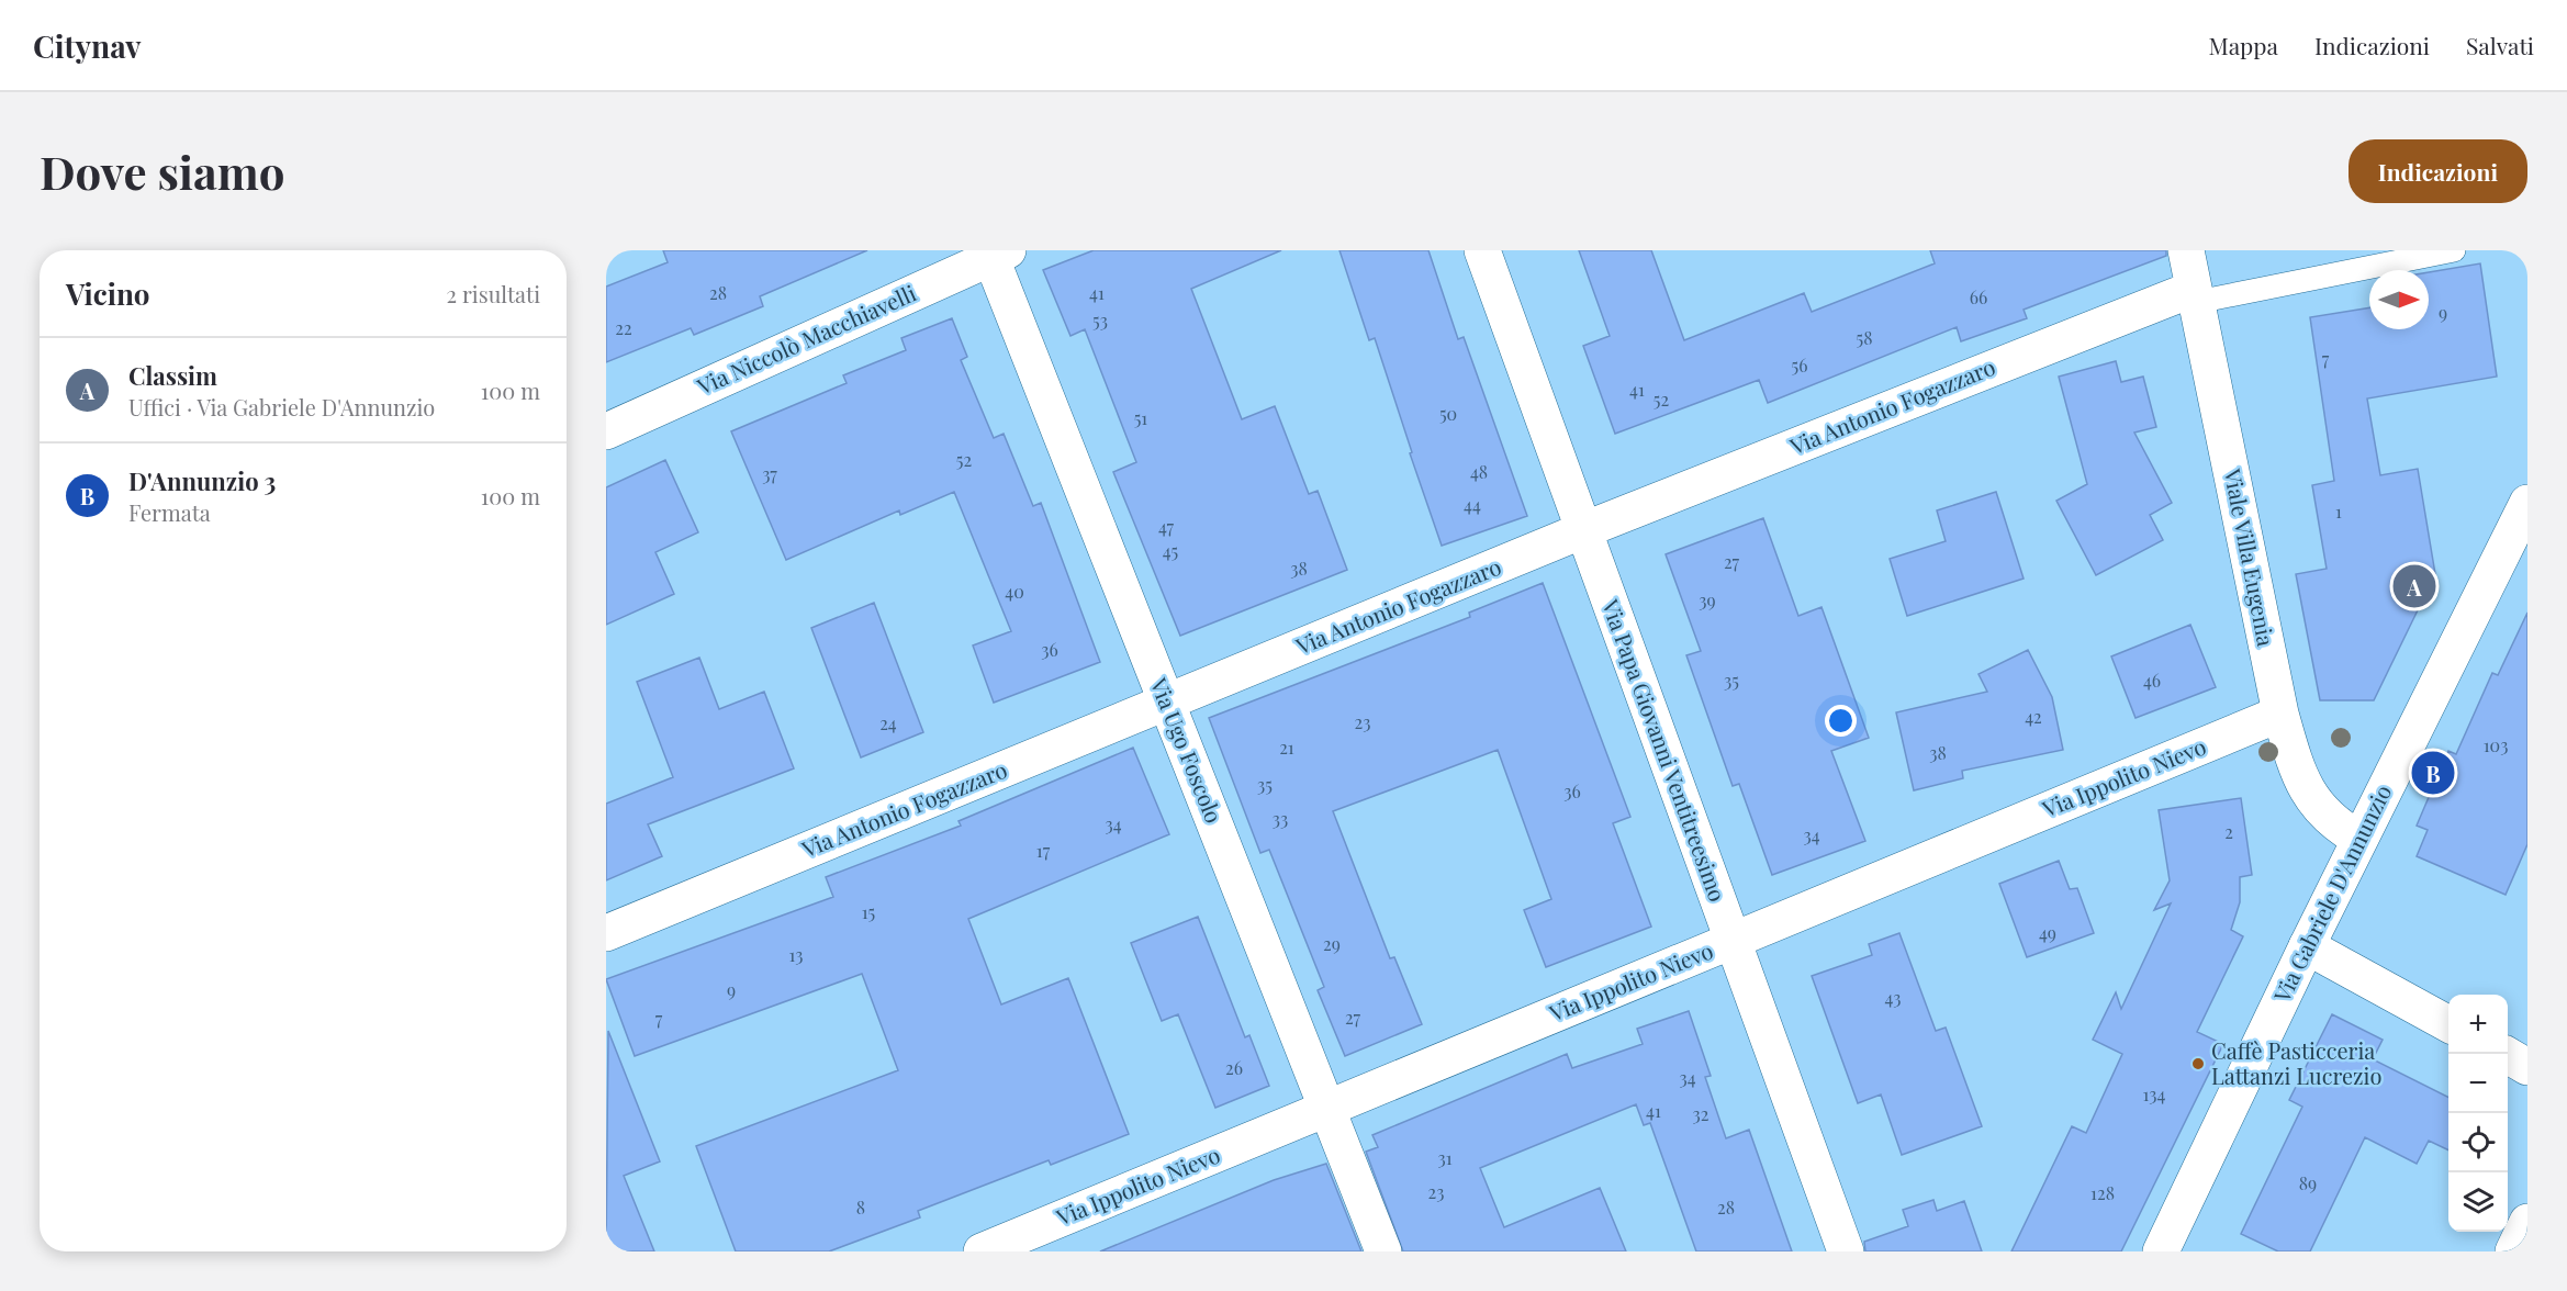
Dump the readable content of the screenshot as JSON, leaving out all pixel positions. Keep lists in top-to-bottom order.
{
  "streets": {
    "street": [
      "Via Niccolò Macchiavelli",
      "Via Antonio Fogazzaro",
      "Viale Villa Eugenia",
      "Via Ugo Foscolo",
      "Via Papa Giovanni Ventitreesimo",
      "Via Ippolito Nievo",
      "Via Gabriele D'Annunzio"
    ]
  },
  "crossings": [
    ["Via Niccolò Macchiavelli", "Via Ugo Foscolo"],
    ["Via Antonio Fogazzaro", "Viale Villa Eugenia"],
    ["Via Antonio Fogazzaro", "Via Ugo Foscolo"],
    ["Via Antonio Fogazzaro", "Via Papa Giovanni Ventitreesimo"],
    ["Viale Villa Eugenia", "Via Ippolito Nievo"],
    ["Viale Villa Eugenia", "Via Gabriele D'Annunzio"],
    ["Via Ugo Foscolo", "Via Ippolito Nievo"],
    ["Via Papa Giovanni Ventitreesimo", "Via Ippolito Nievo"]
  ],
  "places": ["Caffè Pasticceria Lattanzi Lucrezio"],
  "house_numbers": [
    "28",
    "41",
    "66",
    "9",
    "53",
    "22",
    "58",
    "7",
    "56",
    "41",
    "52",
    "50",
    "51",
    "52",
    "48",
    "37",
    "44",
    "1",
    "47",
    "45",
    "27",
    "38",
    "40",
    "39",
    "36",
    "35",
    "46",
    "42",
    "23",
    "24",
    "103",
    "21",
    "38",
    "35",
    "36",
    "33",
    "34",
    "2",
    "34",
    "17",
    "15",
    "49",
    "29",
    "13",
    "9",
    "43",
    "27",
    "7",
    "26",
    "34",
    "134",
    "41",
    "32",
    "31",
    "89",
    "23",
    "128",
    "8",
    "28"
  ],
  "north": "right",
  "page": {
    "header": "Citynav",
    "nav": ["Mappa", "Indicazioni", "Salvati"],
    "buttons": "Indicazioni",
    "title": "Dove siamo",
    "heading": ["Vicino", "2 risultati"],
    "list": [
      {
        "mark": "A",
        "name": "Classim",
        "note": "Uffici · Via Gabriele D'Annunzio",
        "value": "100 m"
      },
      {
        "mark": "B",
        "name": "D'Annunzio 3",
        "note": "Fermata",
        "value": "100 m"
      }
    ],
    "pins": ["A", "B"],
    "map_buttons": ["+", "−"]
  }
}
